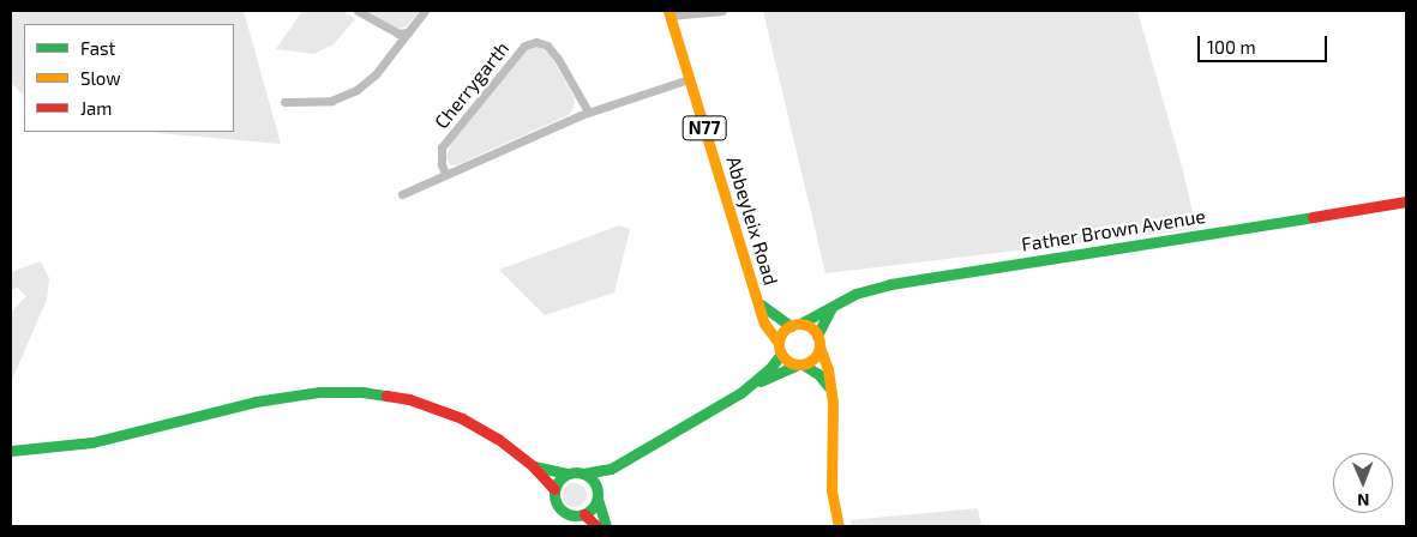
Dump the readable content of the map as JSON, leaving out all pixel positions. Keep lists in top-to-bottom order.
{
  "streets": {
    "main road": ["N77", "Abbeyleix Road", "Father Brown Avenue"],
    "street": ["Cherrygarth"]
  },
  "crossings": [
    ["N77", "Abbeyleix Road"],
    ["N77", "Father Brown Avenue"],
    ["Abbeyleix Road", "Father Brown Avenue"]
  ],
  "legend": ["Fast", "Slow", "Jam"],
  "scale_bar": "100 m",
  "north": "bottom"
}
